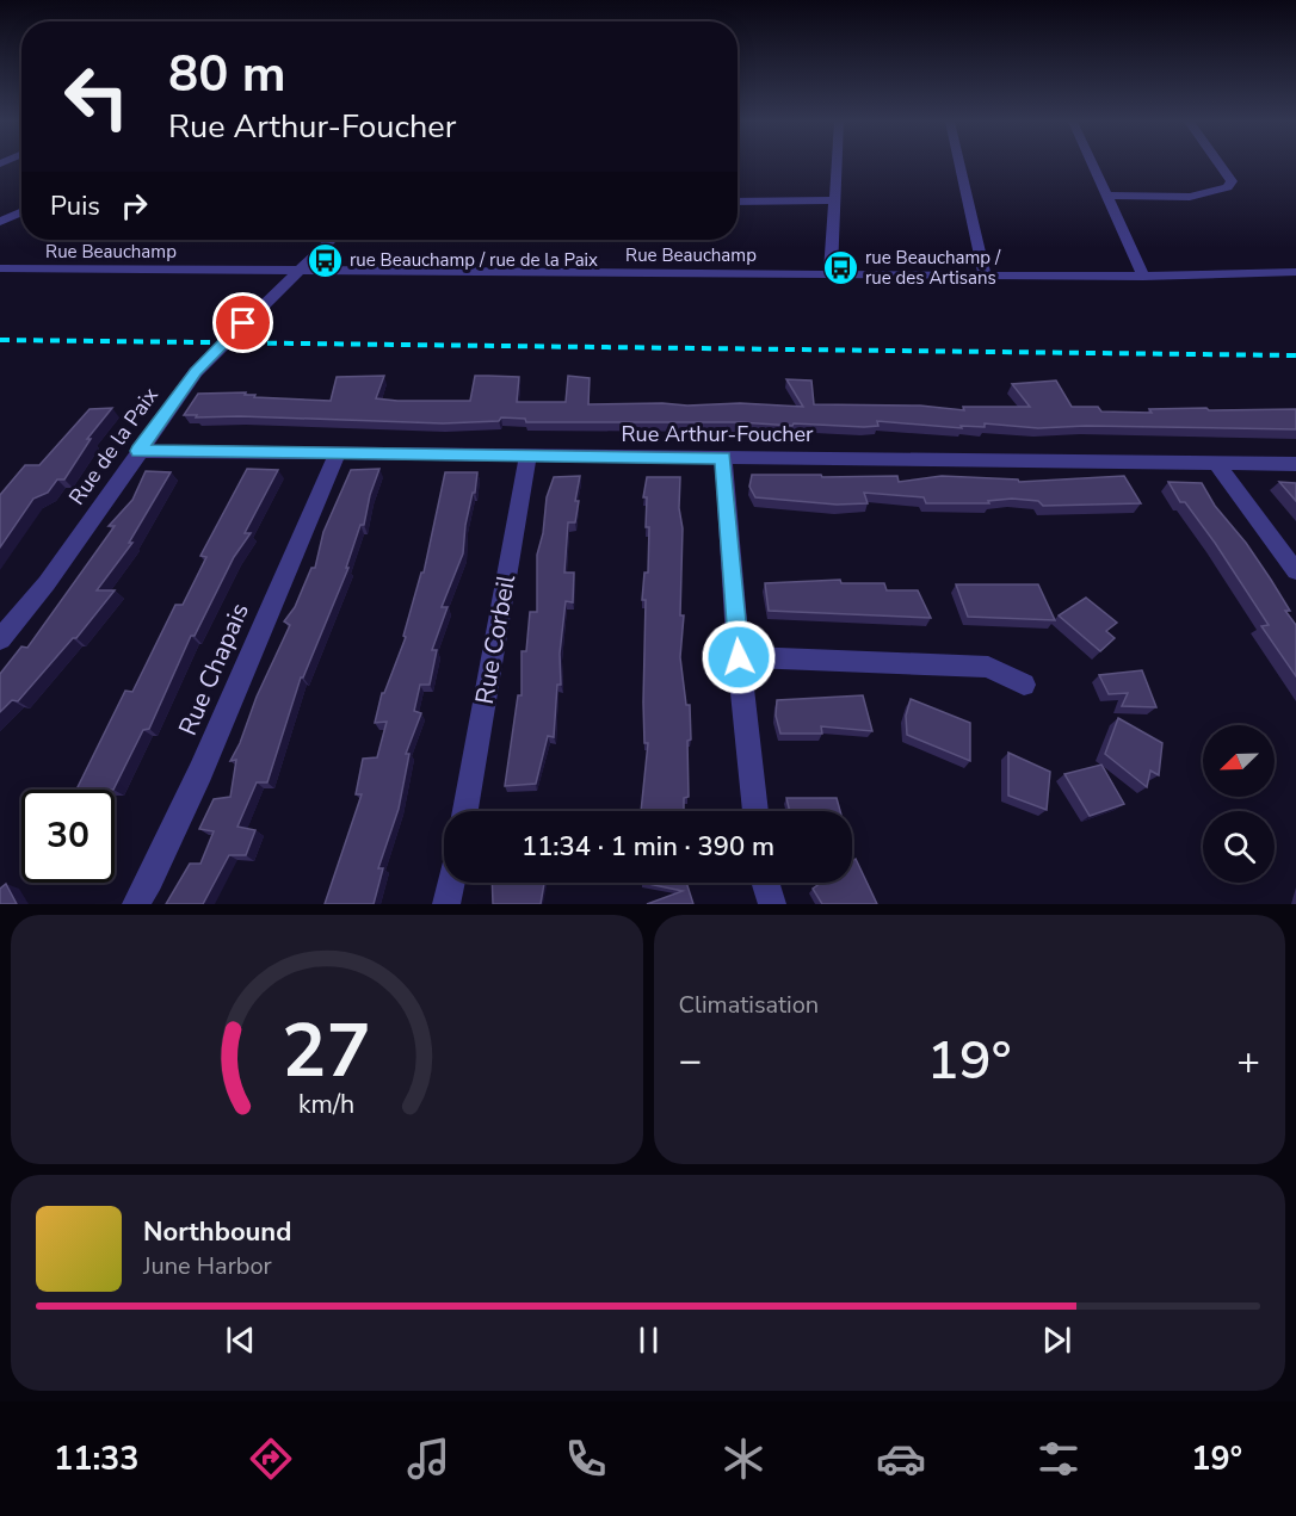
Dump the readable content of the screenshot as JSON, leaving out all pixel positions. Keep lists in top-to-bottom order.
{
  "streets": {
    "street": [
      "Rue Beauchamp",
      "Rue Arthur-Foucher",
      "Rue de la Paix",
      "Rue Corbeil",
      "Rue Chapais"
    ]
  },
  "crossings": [
    ["Rue Beauchamp", "Rue de la Paix"],
    ["Rue Arthur-Foucher", "Rue de la Paix"],
    ["Rue Arthur-Foucher", "Rue Corbeil"],
    ["Rue Arthur-Foucher", "Rue Chapais"]
  ],
  "places": {
    "bus stop": ["rue Beauchamp / rue de la Paix", "rue Beauchamp / rue des Artisans"]
  },
  "north": "bottom left",
  "page": {
    "turn": ["80 m", "Rue Arthur-Foucher"],
    "then": "Puis",
    "limit": "30",
    "trip": "11:34 · 1 min · 390 m",
    "tile": "Climatisation",
    "heat": ["−", "19°", "+"],
    "song": ["Northbound", "June Harbor"],
    "tabs": ["11:33", "19°"],
    "gauge": ["27", "km/h"]
  }
}
